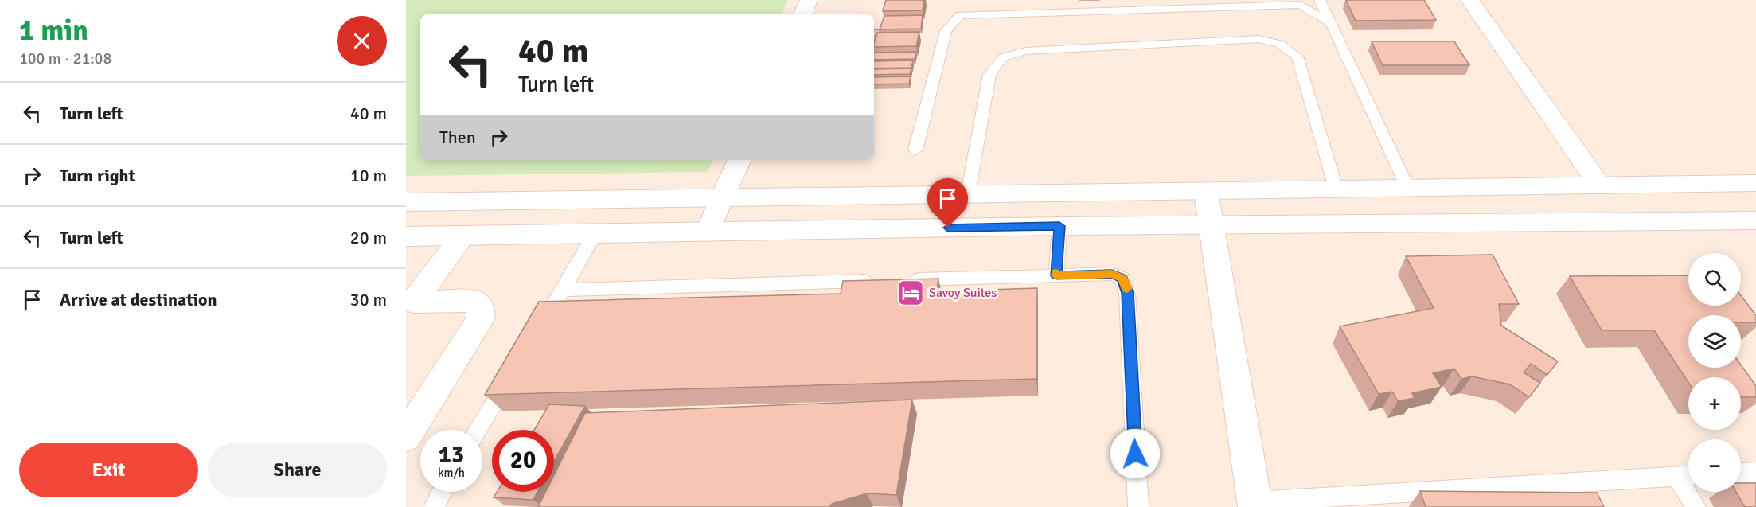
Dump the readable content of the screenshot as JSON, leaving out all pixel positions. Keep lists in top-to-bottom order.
{
  "places": {
    "hotel": ["Savoy Suites"]
  },
  "page": {
    "heading": ["1 min", "100 m · 21:08"],
    "turn": ["40 m", "Turn left"],
    "list": [
      {
        "name": "Turn left",
        "value": "40 m"
      },
      {
        "name": "Turn right",
        "value": "10 m"
      },
      {
        "name": "Turn left",
        "value": "20 m"
      },
      {
        "name": "Arrive at destination",
        "value": "30 m"
      }
    ],
    "then": "Then",
    "map_buttons": ["+", "−"],
    "speed": "13 km/h",
    "limit": "20",
    "buttons": ["Exit", "Share"]
  }
}
